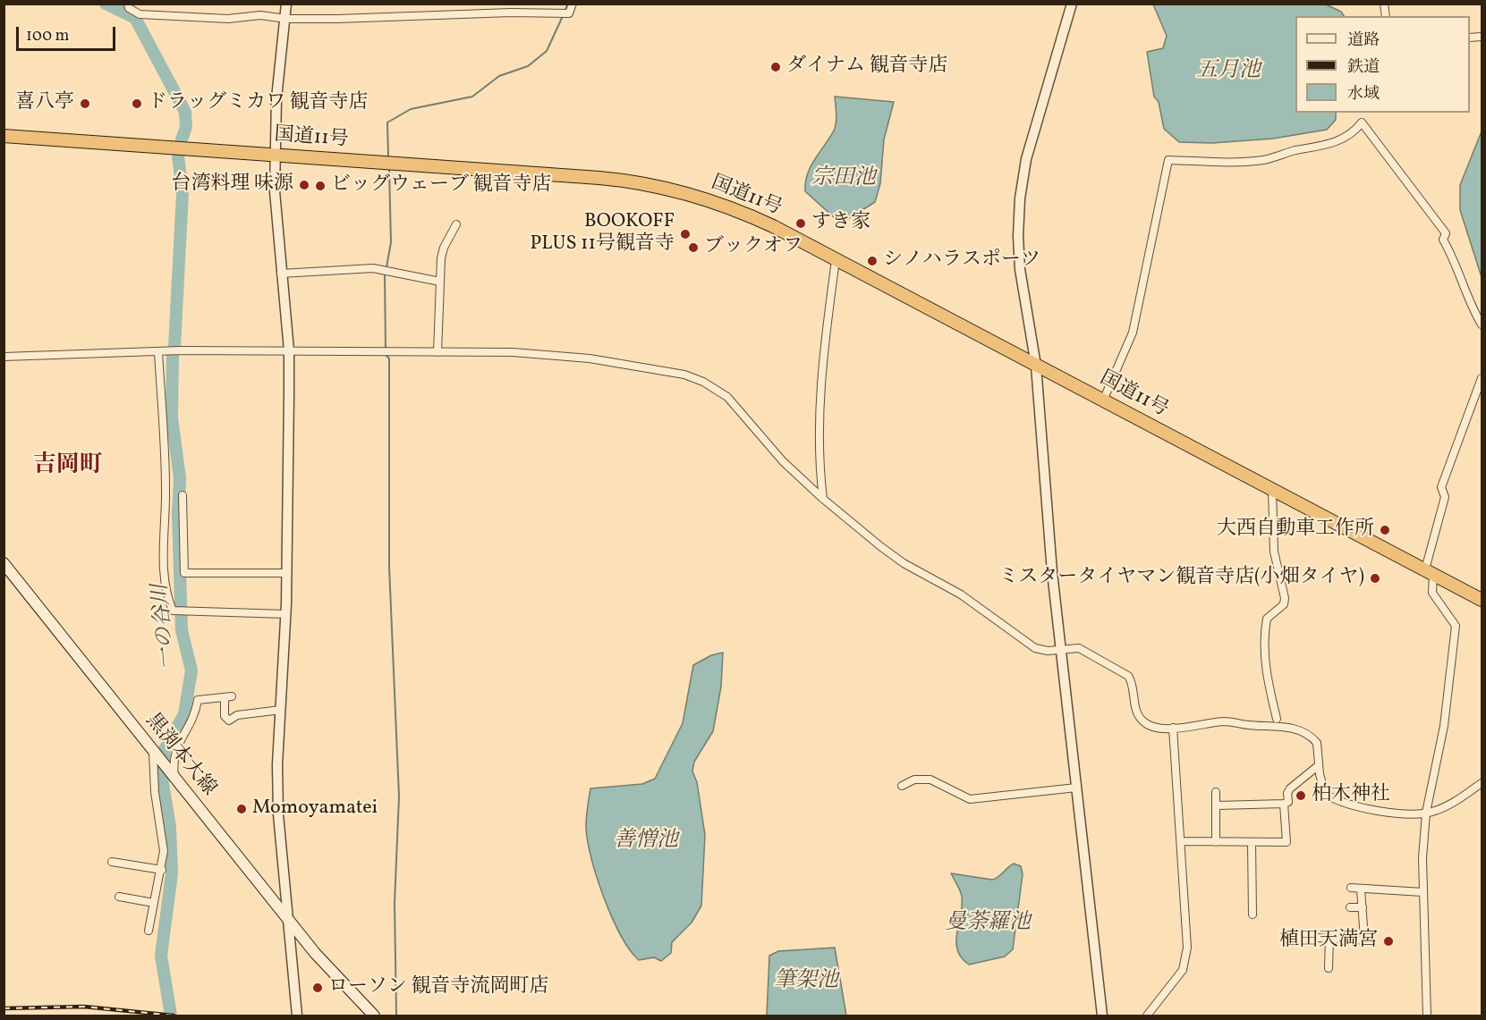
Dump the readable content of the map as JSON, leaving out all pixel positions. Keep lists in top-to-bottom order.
{
  "streets": {
    "highway": ["国道11号"],
    "main road": ["黒渕本大線"]
  },
  "districts": ["吉岡町"],
  "water": [
    "五月池",
    "宗田池",
    "一の谷川",
    "善憎池",
    "曼荼羅池",
    "筆架池"
  ],
  "places": [
    "ダイナム 観音寺店",
    "喜八亭",
    "ドラッグミカワ 観音寺店",
    "台湾料理 味源",
    "ビッグウェーブ 観音寺店",
    "すき家",
    "BOOKOFF PLUS 11号観音寺",
    "ブックオフ",
    "シノハラスポーツ",
    "大西自動車工作所",
    "ミスタータイヤマン観音寺店(小畑タイヤ)",
    "柏木神社",
    "Momoyamatei",
    "植田天満宮",
    "ローソン 観音寺流岡町店"
  ],
  "legend": ["道路", "鉄道", "水域"],
  "scale_bar": "100 m"
}
